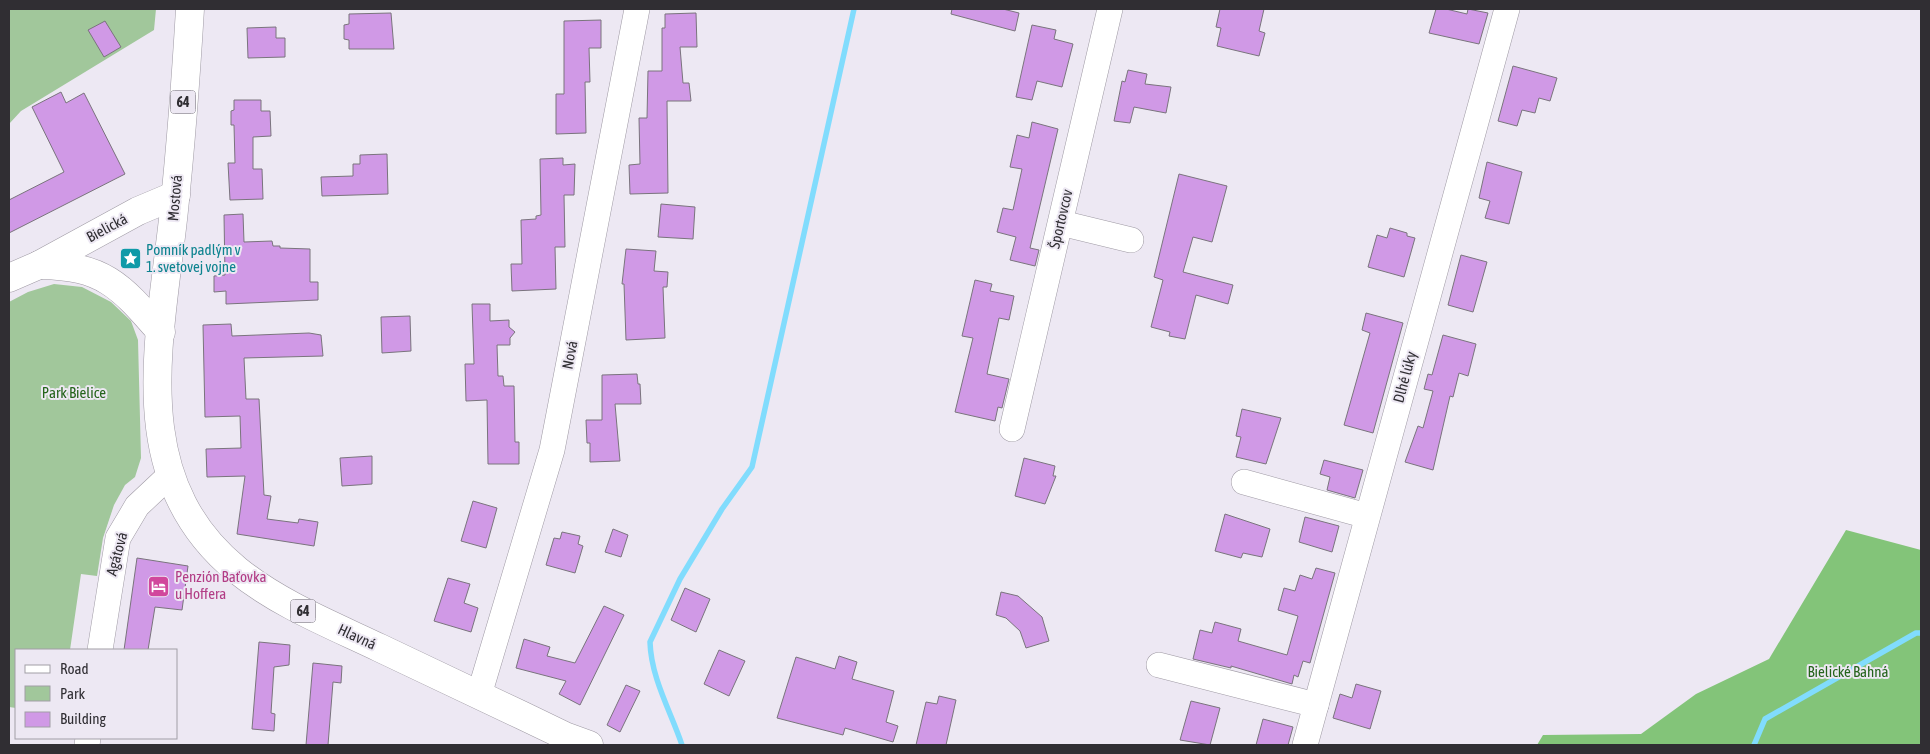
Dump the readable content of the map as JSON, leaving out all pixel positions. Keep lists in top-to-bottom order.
{
  "streets": {
    "main road": [
      "64",
      "Mostová",
      "Bielická",
      "Hlavná"
    ],
    "street": [
      "Športovcov",
      "Nová",
      "Dlhé lúky",
      "Agátová"
    ]
  },
  "crossings": [
    ["Mostová", "Bielická"],
    ["Mostová", "Agátová"],
    ["Mostová", "Hlavná"],
    ["Nová", "Hlavná"],
    ["Agátová", "Hlavná"]
  ],
  "parks": ["Park Bielice", "Bielické Bahná"],
  "places": {
    "place": ["Pomník padlým v 1. svetovej vojne"],
    "hotel": ["Penzión Baťovka u Hoffera"]
  },
  "legend": ["Road", "Park", "Building"]
}
